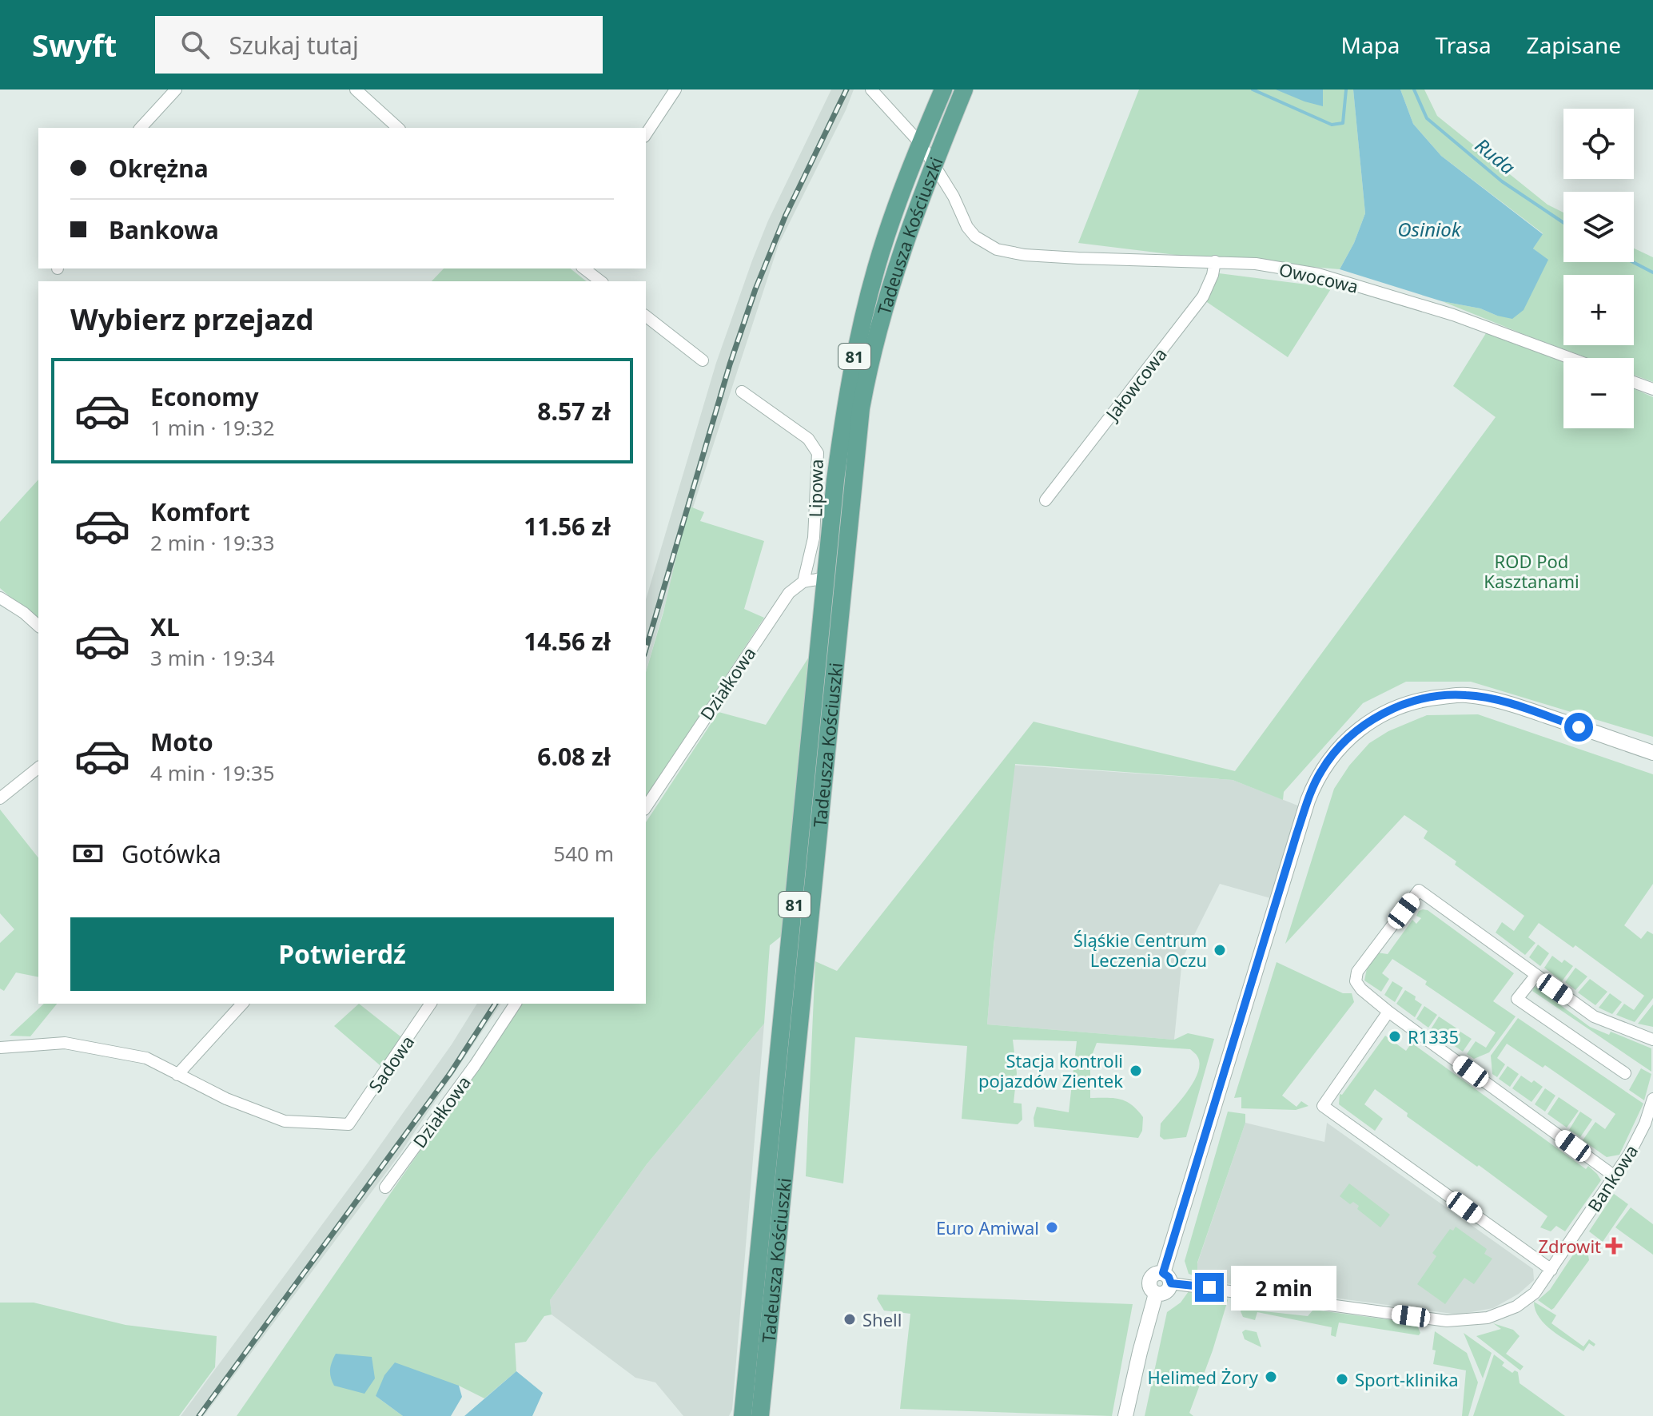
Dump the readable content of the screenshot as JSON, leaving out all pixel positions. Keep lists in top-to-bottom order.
{
  "streets": {
    "main road": ["Tadeusza Kościuszki", "81"],
    "street": [
      "Owocowa",
      "Jałowcowa",
      "Lipowa",
      "Działkowa",
      "Sadowa",
      "Bankowa"
    ]
  },
  "crossings": [
    ["Tadeusza Kościuszki", "Owocowa"],
    ["Owocowa", "Jałowcowa"],
    ["Lipowa", "Działkowa"]
  ],
  "water": ["Ruda", "Osiniok"],
  "parks": ["ROD Pod Kasztanami"],
  "places": {
    "other": [
      "Śląśkie Centrum Leczenia Oczu",
      "R1335",
      "Stacja kontroli pojazdów Zientek",
      "Euro Amiwal",
      "Shell",
      "Helimed Żory",
      "Sport-klinika"
    ],
    "health": ["Zdrowit"]
  },
  "page": {
    "header": "Swyft",
    "search": "Szukaj tutaj",
    "nav": ["Mapa", "Trasa", "Zapisane"],
    "map_buttons": ["+", "−"],
    "banner": ["Okrężna", "Bankowa"],
    "heading": "Wybierz przejazd",
    "list": [
      {
        "name": "Economy",
        "note": "1 min · 19:32",
        "value": "8.57 zł"
      },
      {
        "name": "Komfort",
        "note": "2 min · 19:33",
        "value": "11.56 zł"
      },
      {
        "name": "XL",
        "note": "3 min · 19:34",
        "value": "14.56 zł"
      },
      {
        "name": "Moto",
        "note": "4 min · 19:35",
        "value": "6.08 zł"
      }
    ],
    "pay": ["Gotówka", "540 m"],
    "buttons": "Potwierdź",
    "bubble": "2 min"
  }
}
